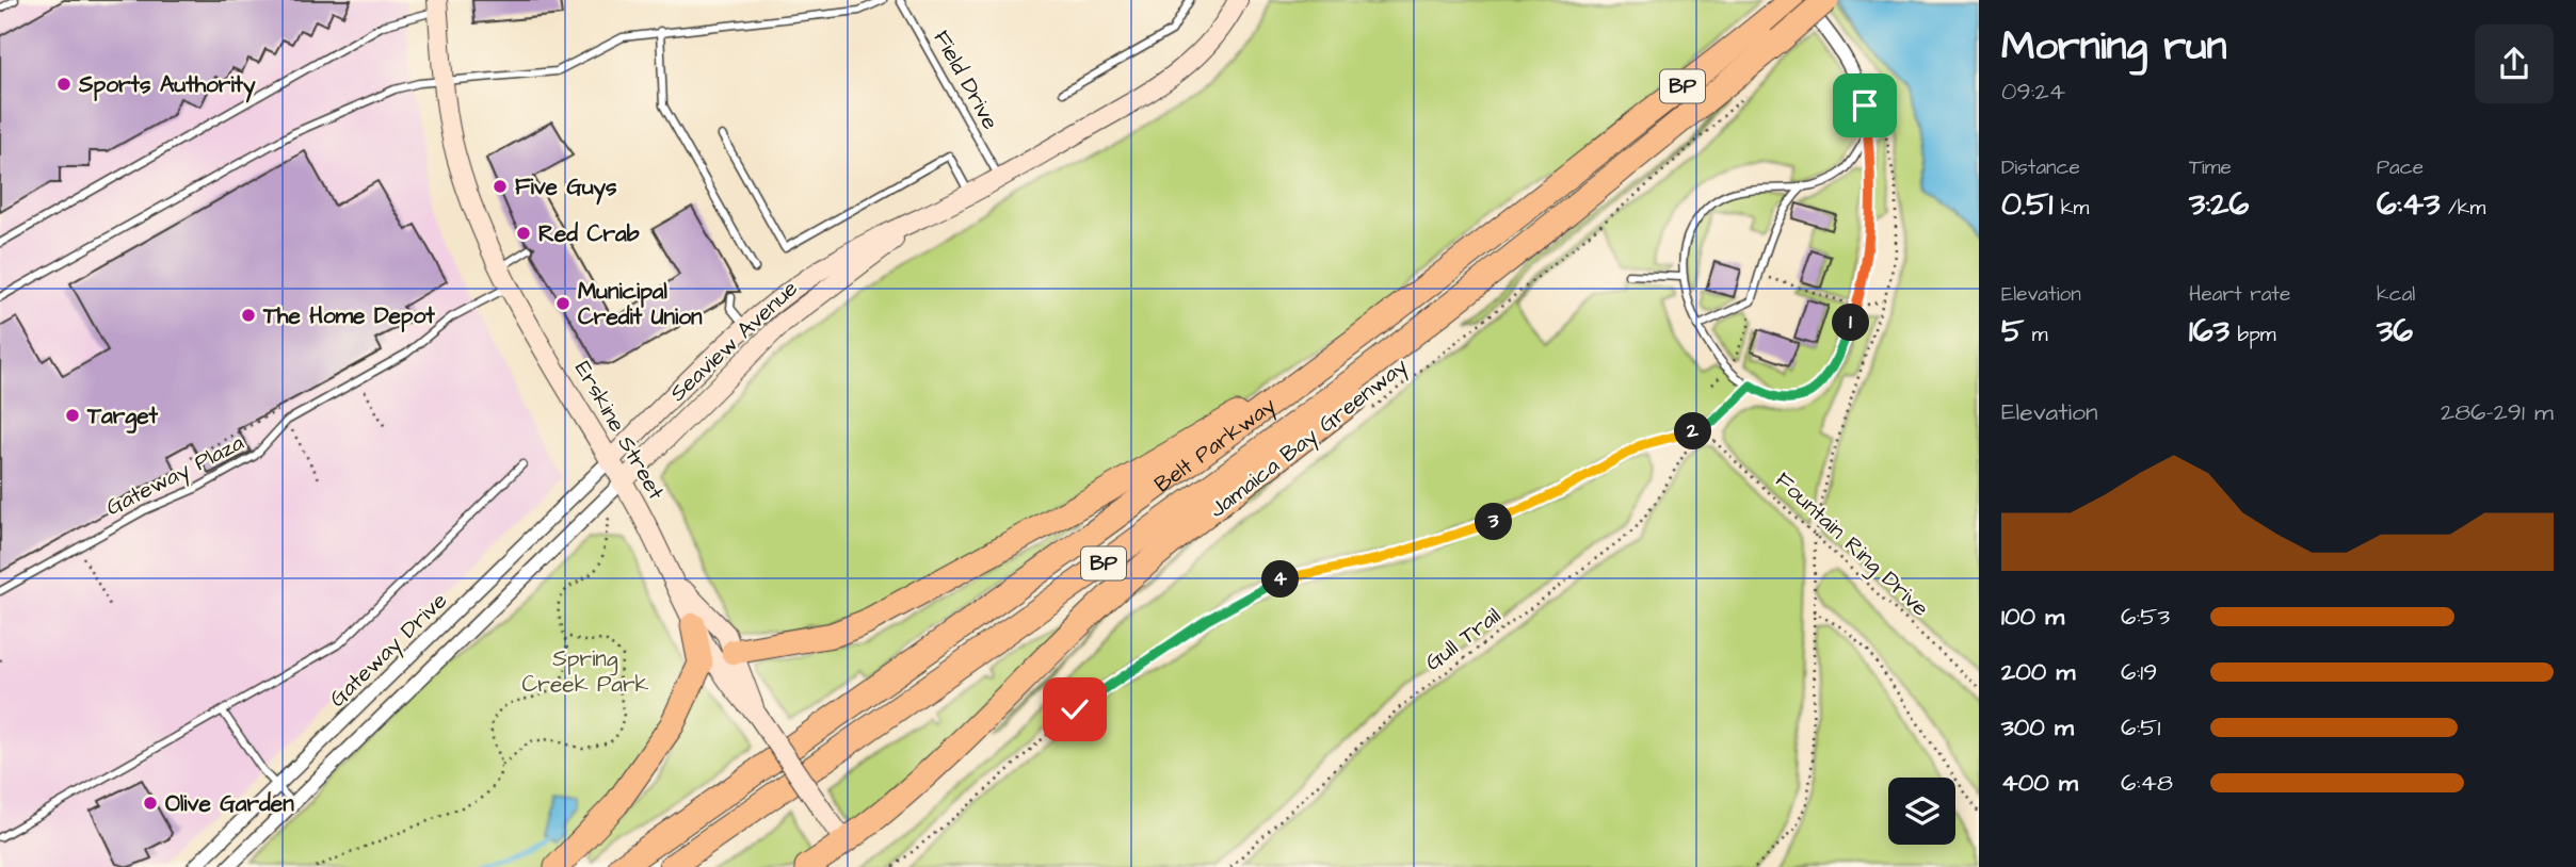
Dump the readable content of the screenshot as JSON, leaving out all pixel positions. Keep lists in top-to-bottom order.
{
  "streets": {
    "highway": ["BP", "Belt Parkway"],
    "main road": ["Seaview Avenue", "Erskine Street"],
    "street": ["Gateway Drive"],
    "lane": ["Field Drive", "Gateway Plaza"],
    "path": ["Jamaica Bay Greenway", "Fountain Ring Drive", "Gull Trail"]
  },
  "crossings": [
    ["Field Drive", "Seaview Avenue"],
    ["Seaview Avenue", "Erskine Street"],
    ["Seaview Avenue", "Gateway Drive"],
    ["Erskine Street", "Gateway Plaza"],
    ["Erskine Street", "Gateway Drive"],
    ["Fountain Ring Drive", "Gull Trail"]
  ],
  "parks": ["Spring Creek Park"],
  "places": [
    "Sports Authority",
    "Five Guys",
    "Red Crab",
    "Municipal Credit Union",
    "The Home Depot",
    "Target",
    "Olive Garden"
  ],
  "page": {
    "heading": ["Morning run", "09:24"],
    "stats": [
      ["Distance", "0.51 km"],
      ["Time", "3:26"],
      ["Pace", "6:43 /km"],
      ["Elevation", "5 m"],
      ["Heart rate", "163 bpm"],
      ["kcal", "36"]
    ],
    "pins": [
      "1",
      "2",
      "3",
      "4"
    ],
    "chart": ["Elevation", "286–291 m"],
    "list": [
      {
        "name": "100 m",
        "note": "6:53"
      },
      {
        "name": "200 m",
        "note": "6:19"
      },
      {
        "name": "300 m",
        "note": "6:51"
      },
      {
        "name": "400 m",
        "note": "6:48"
      }
    ]
  }
}
